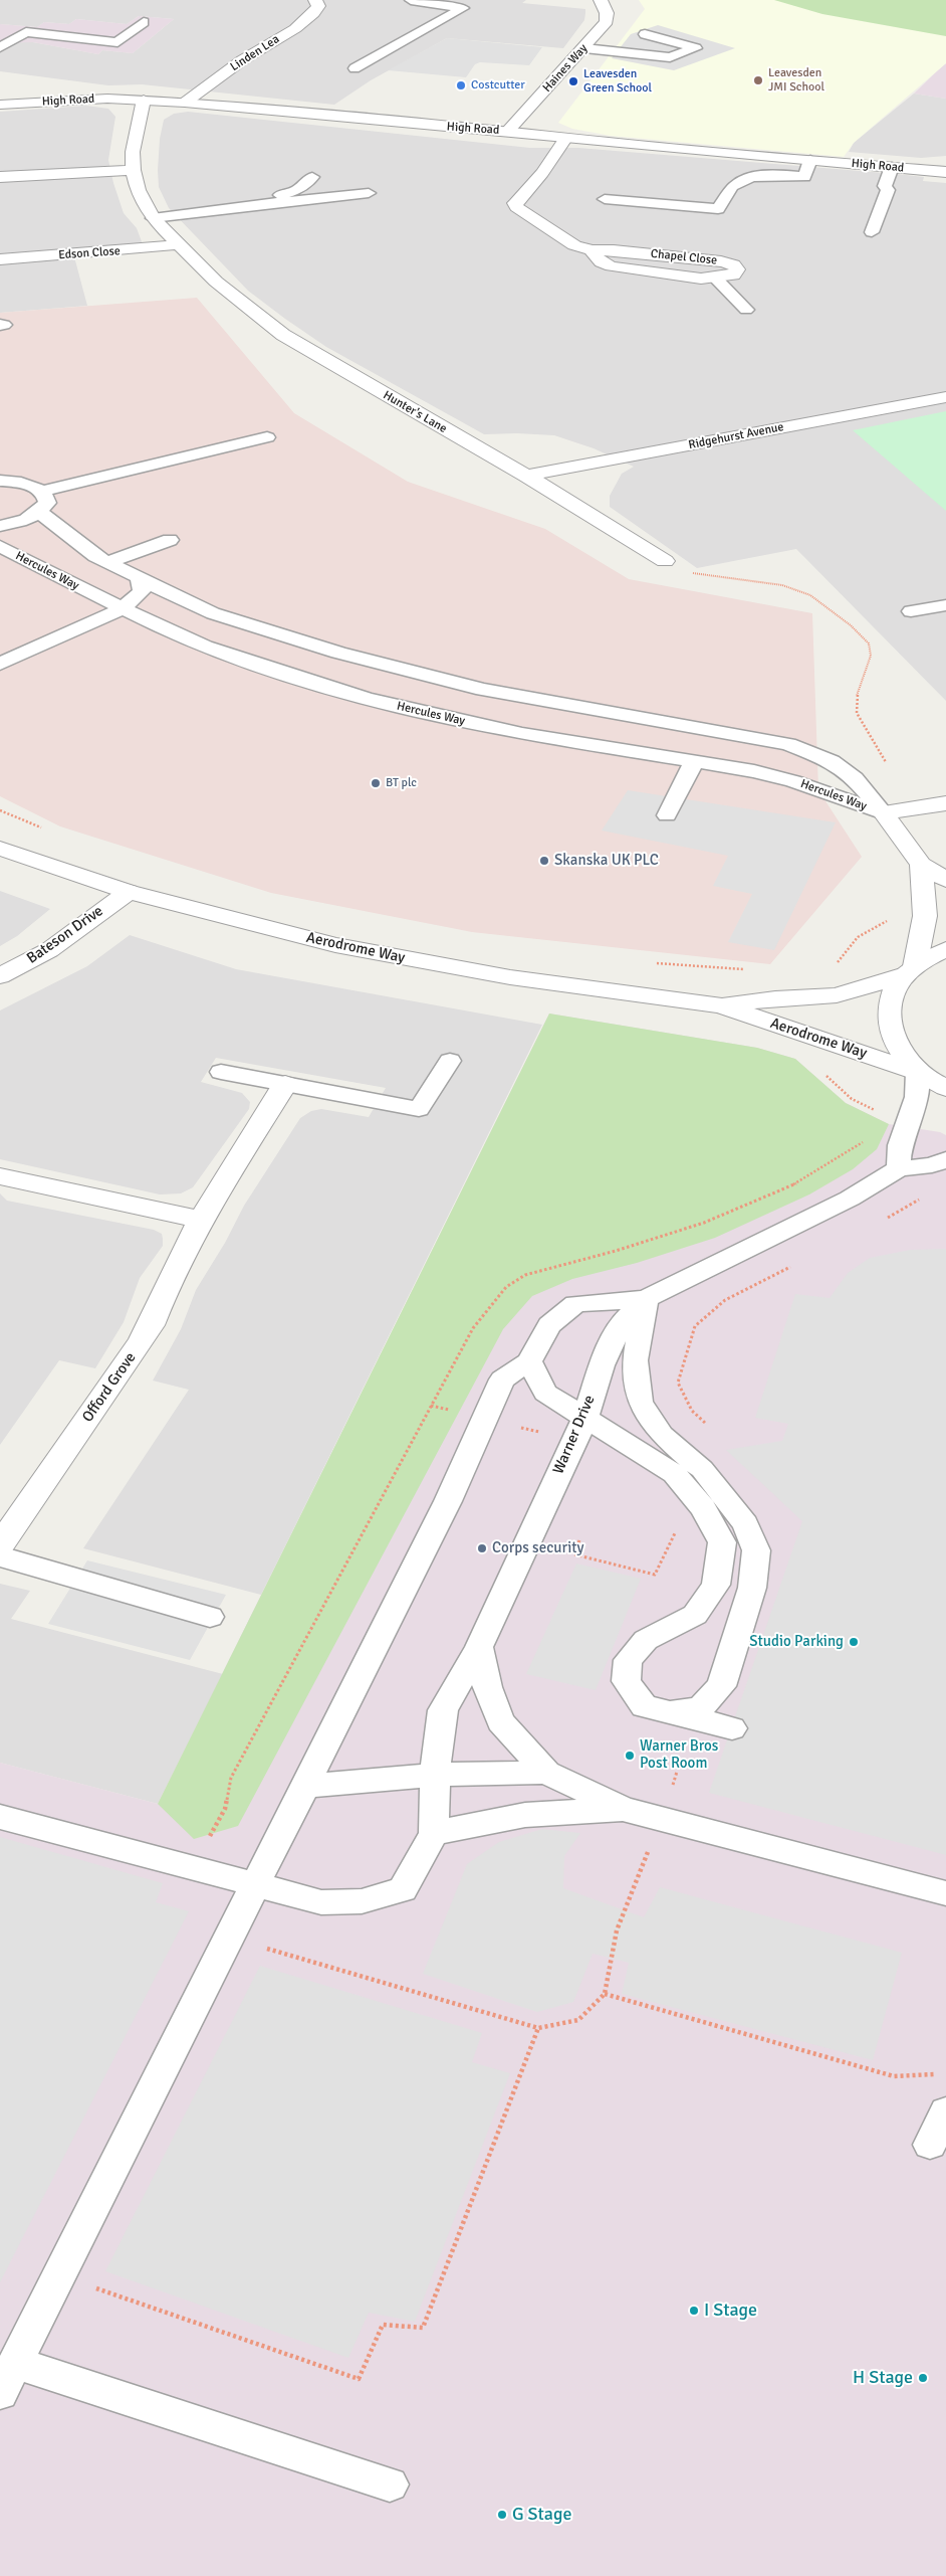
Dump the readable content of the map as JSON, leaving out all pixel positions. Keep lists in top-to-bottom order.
{
  "streets": {
    "street": [
      "Linden Lea",
      "Haines Way",
      "High Road",
      "Edson Close",
      "Chapel Close",
      "Hunter's Lane",
      "Ridgehurst Avenue",
      "Hercules Way",
      "Bateson Drive",
      "Aerodrome Way",
      "Offord Grove"
    ],
    "lane": ["Warner Drive"]
  },
  "crossings": [
    ["Linden Lea", "High Road"],
    ["Haines Way", "High Road"],
    ["High Road", "Chapel Close"],
    ["High Road", "Hunter's Lane"],
    ["Edson Close", "Hunter's Lane"],
    ["Hunter's Lane", "Ridgehurst Avenue"],
    ["Bateson Drive", "Aerodrome Way"]
  ],
  "places": [
    "Leavesden JMI School",
    "Leavesden Green School",
    "Costcutter",
    "BT plc",
    "Skanska UK PLC",
    "Corps security",
    "Studio Parking",
    "Warner Bros Post Room",
    "I Stage",
    "H Stage",
    "G Stage"
  ]
}
